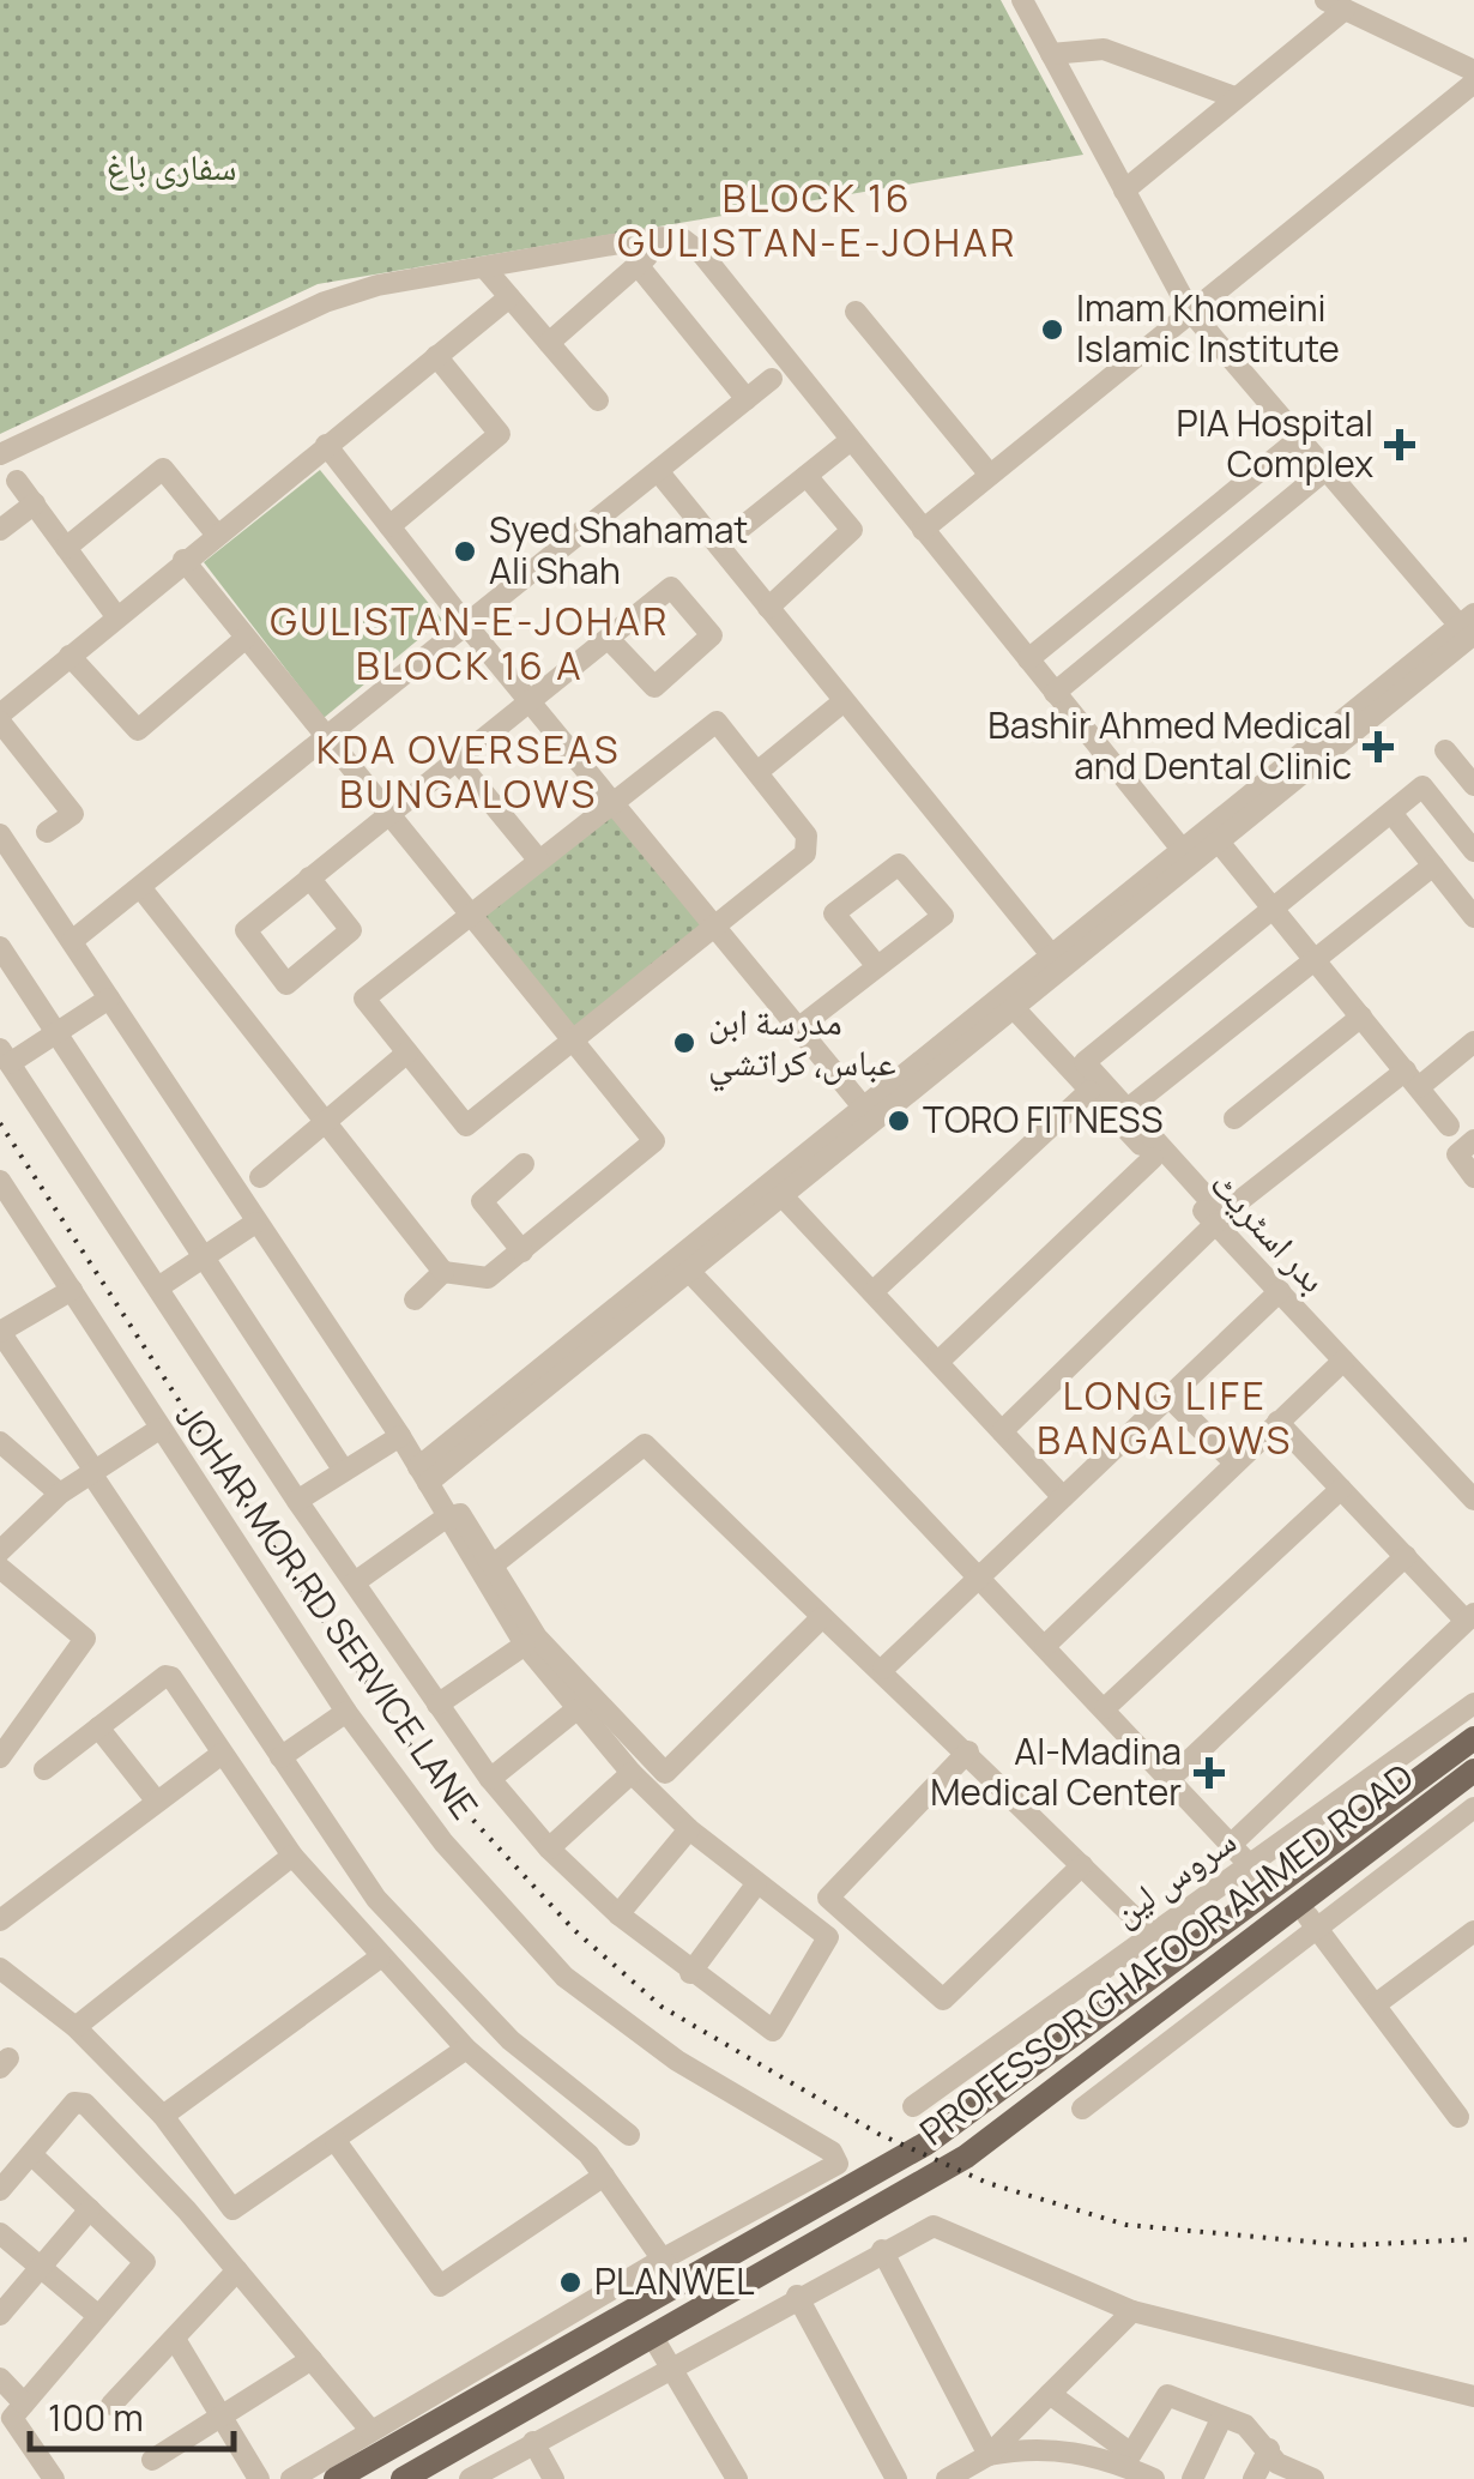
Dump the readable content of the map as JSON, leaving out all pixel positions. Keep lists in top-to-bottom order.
{
  "streets": {
    "main road": ["PROFESSOR GHAFOOR AHMED ROAD"],
    "street": ["بدر اسٹریٹ", "JOHAR MOR RD SERVICE LANE", "سروس لین"]
  },
  "districts": [
    "BLOCK 16 GULISTAN-E-JOHAR",
    "GULISTAN-E-JOHAR BLOCK 16 A",
    "KDA OVERSEAS BUNGALOWS",
    "LONG LIFE BANGALOWS"
  ],
  "parks": ["سفاری باغ"],
  "places": {
    "other": [
      "Imam Khomeini Islamic Institute",
      "Syed Shahamat Ali Shah",
      "مدرسة ابن عباس، كراتشي",
      "TORO FITNESS",
      "PLANWEL"
    ],
    "health": ["PIA Hospital Complex", "Bashir Ahmed Medical and Dental Clinic", "Al-Madina Medical Center"]
  },
  "scale_bar": "100 m"
}
